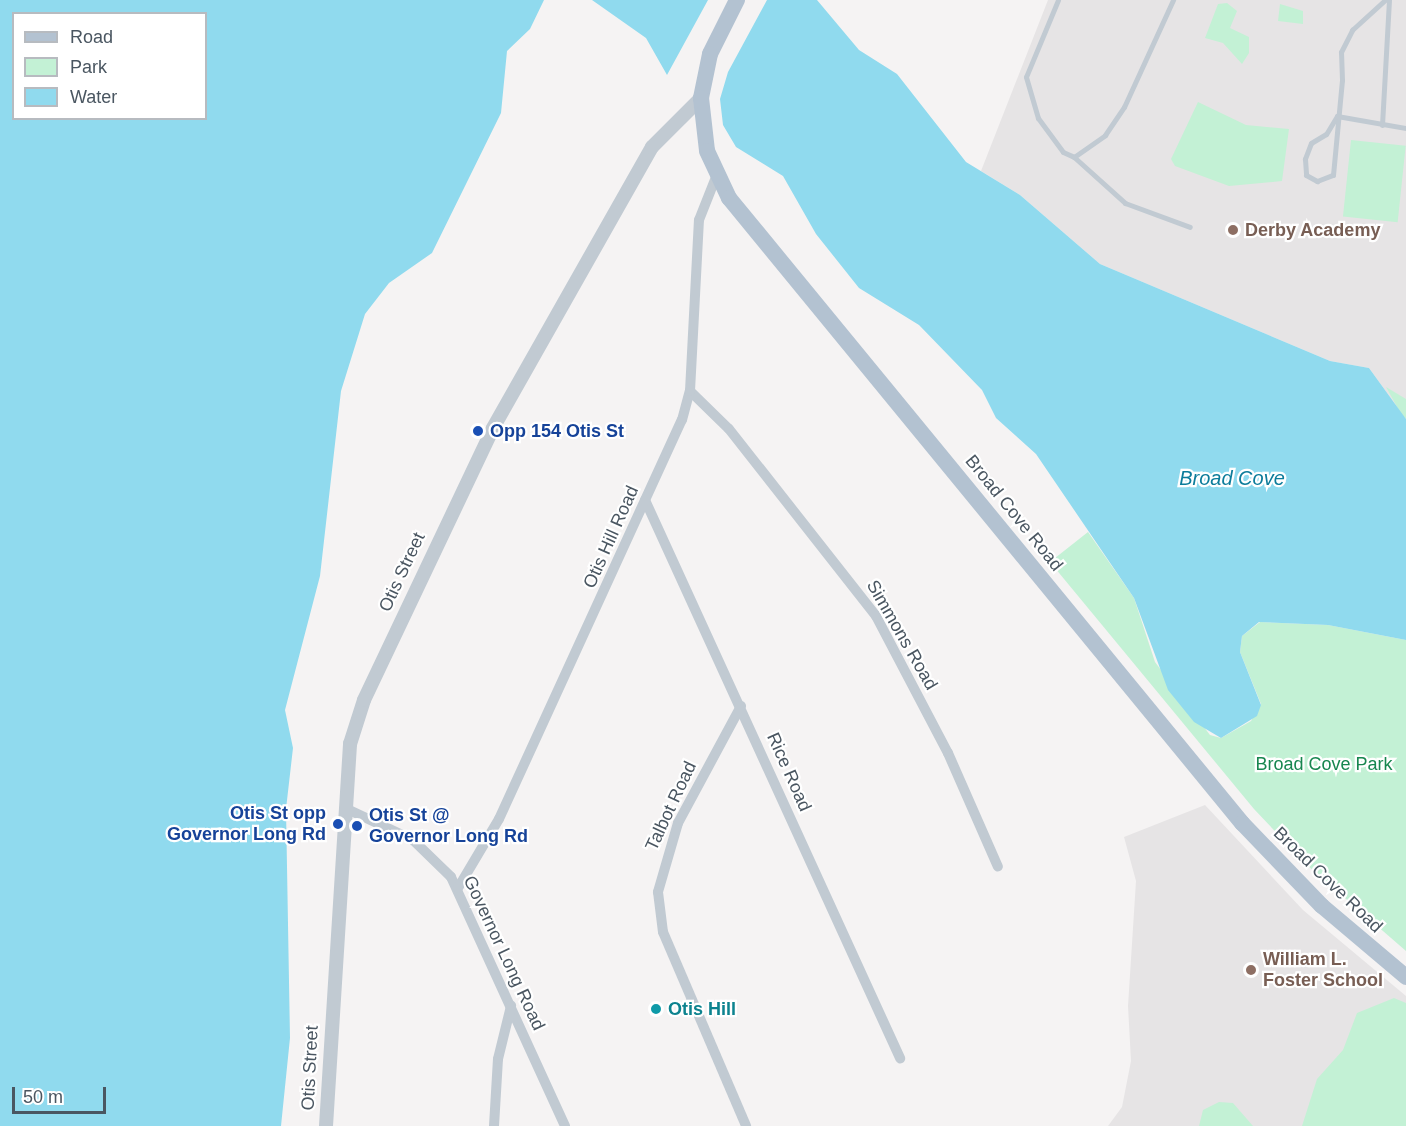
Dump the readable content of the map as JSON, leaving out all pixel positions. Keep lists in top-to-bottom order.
{
  "streets": {
    "main road": ["Broad Cove Road"],
    "street": [
      "Otis Hill Road",
      "Otis Street",
      "Simmons Road",
      "Rice Road",
      "Talbot Road",
      "Governor Long Road"
    ]
  },
  "crossings": [
    ["Broad Cove Road", "Otis Hill Road"],
    ["Broad Cove Road", "Otis Street"],
    ["Otis Hill Road", "Simmons Road"],
    ["Otis Hill Road", "Rice Road"],
    ["Otis Hill Road", "Governor Long Road"],
    ["Otis Street", "Governor Long Road"],
    ["Rice Road", "Talbot Road"]
  ],
  "water": ["Broad Cove"],
  "parks": ["Broad Cove Park"],
  "places": [
    "Derby Academy",
    "Opp 154 Otis St",
    "Otis St opp Governor Long Rd",
    "Otis St @ Governor Long Rd",
    "William L. Foster School",
    "Otis Hill"
  ],
  "legend": ["Road", "Park", "Water"],
  "scale_bar": "50 m"
}
